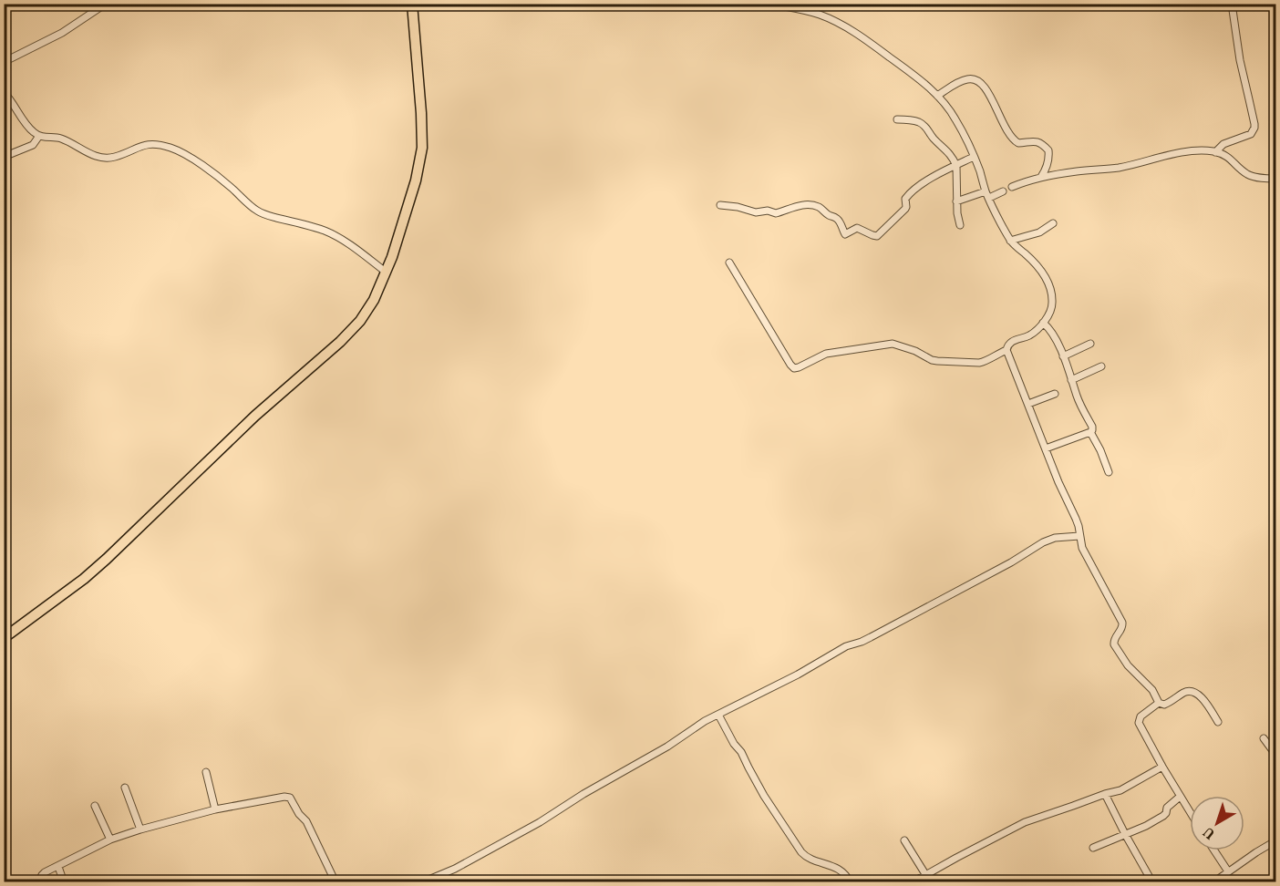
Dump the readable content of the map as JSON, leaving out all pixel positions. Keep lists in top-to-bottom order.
{
  "north": "bottom left"
}
